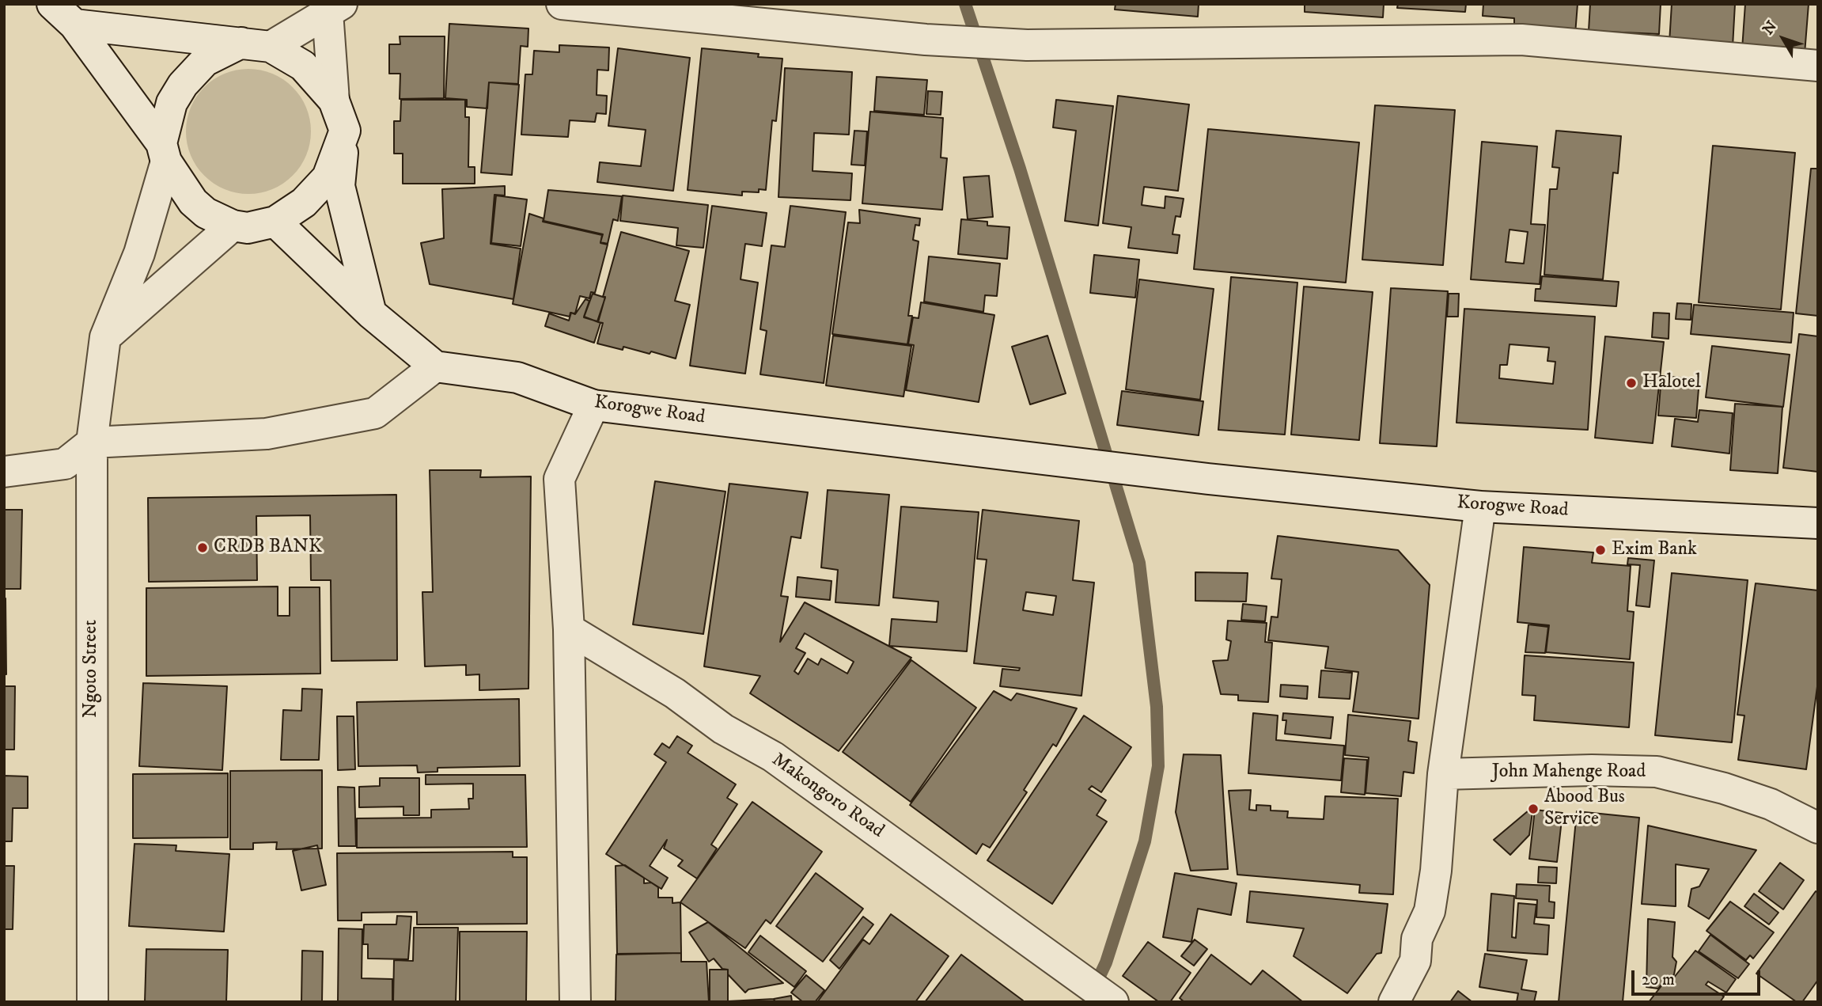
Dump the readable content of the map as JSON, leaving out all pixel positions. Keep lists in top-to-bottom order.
{
  "streets": {
    "street": [
      "Korogwe Road",
      "Ngoto Street",
      "John Mahenge Road",
      "Makongoro Road"
    ]
  },
  "places": [
    "Halotel",
    "CRDB BANK",
    "Exim Bank",
    "Abood Bus Service"
  ],
  "scale_bar": "20 m",
  "north": "top left"
}
